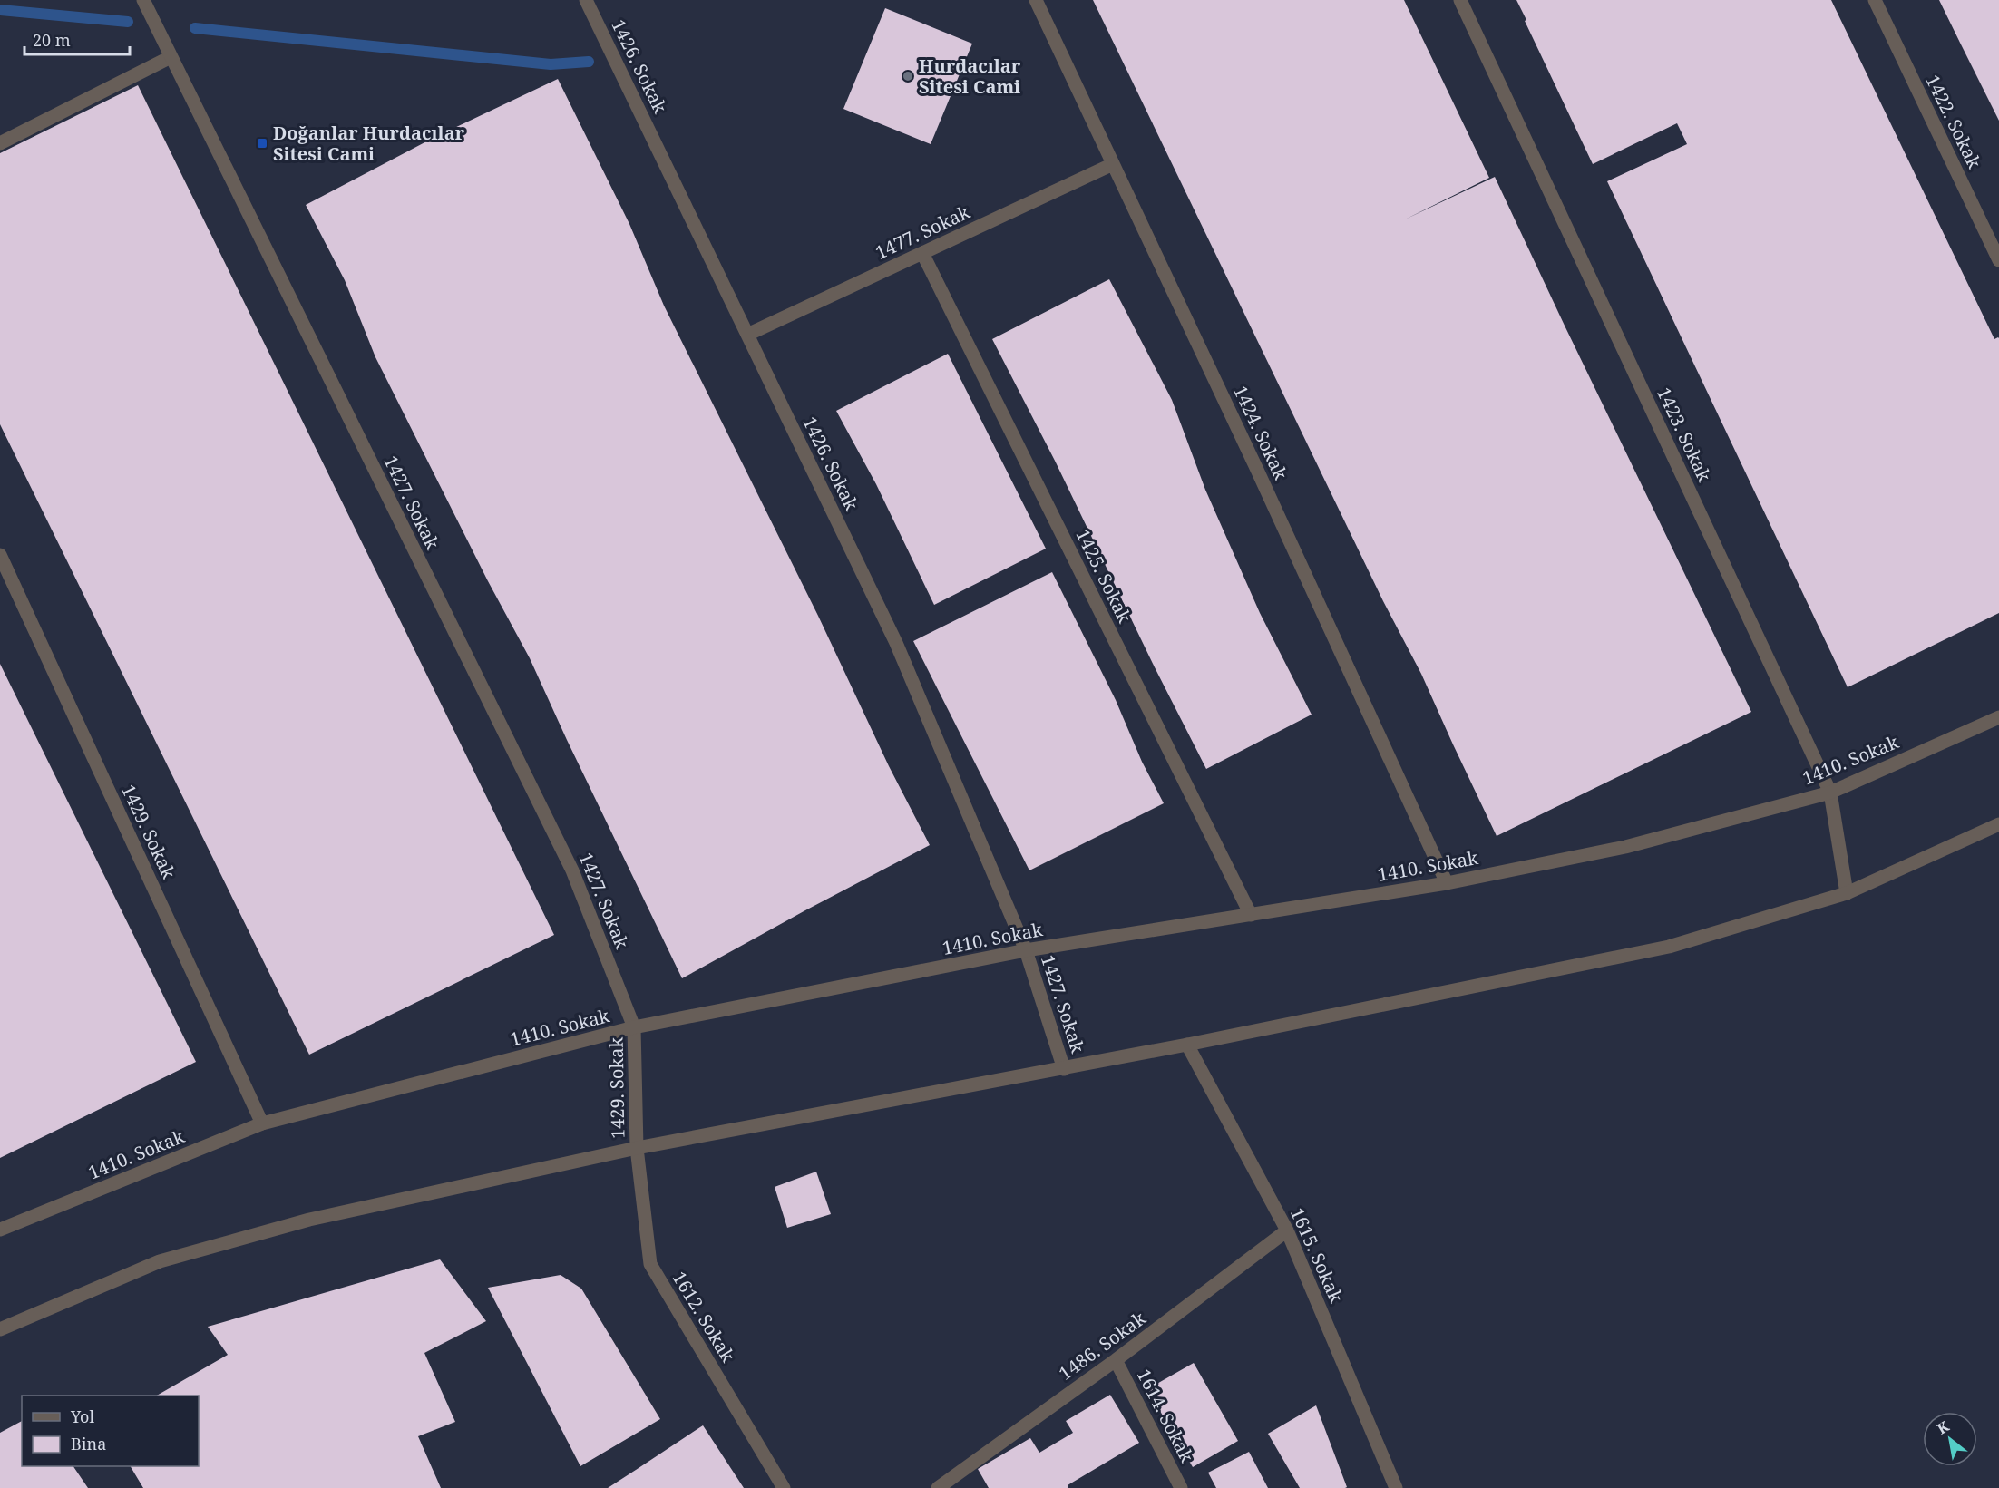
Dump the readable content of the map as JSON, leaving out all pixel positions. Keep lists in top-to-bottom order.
{
  "streets": {
    "street": [
      "1426. Sokak",
      "1422. Sokak",
      "1477. Sokak",
      "1424. Sokak",
      "1423. Sokak",
      "1427. Sokak",
      "1425. Sokak",
      "1410. Sokak",
      "1429. Sokak",
      "1615. Sokak",
      "1612. Sokak",
      "1486. Sokak",
      "1614. Sokak"
    ]
  },
  "crossings": [
    ["1426. Sokak", "1477. Sokak"],
    ["1426. Sokak", "1427. Sokak"],
    ["1426. Sokak", "1410. Sokak"],
    ["1477. Sokak", "1424. Sokak"],
    ["1477. Sokak", "1425. Sokak"],
    ["1424. Sokak", "1410. Sokak"],
    ["1423. Sokak", "1410. Sokak"],
    ["1427. Sokak", "1410. Sokak"],
    ["1427. Sokak", "1429. Sokak"],
    ["1425. Sokak", "1410. Sokak"],
    ["1410. Sokak", "1429. Sokak"],
    ["1429. Sokak", "1612. Sokak"],
    ["1615. Sokak", "1486. Sokak"],
    ["1486. Sokak", "1614. Sokak"]
  ],
  "places": {
    "other": ["Hurdacılar Sitesi Cami"],
    "transit": ["Doğanlar Hurdacılar Sitesi Cami"]
  },
  "legend": ["Yol", "Bina"],
  "scale_bar": "20 m",
  "north": "top left"
}
